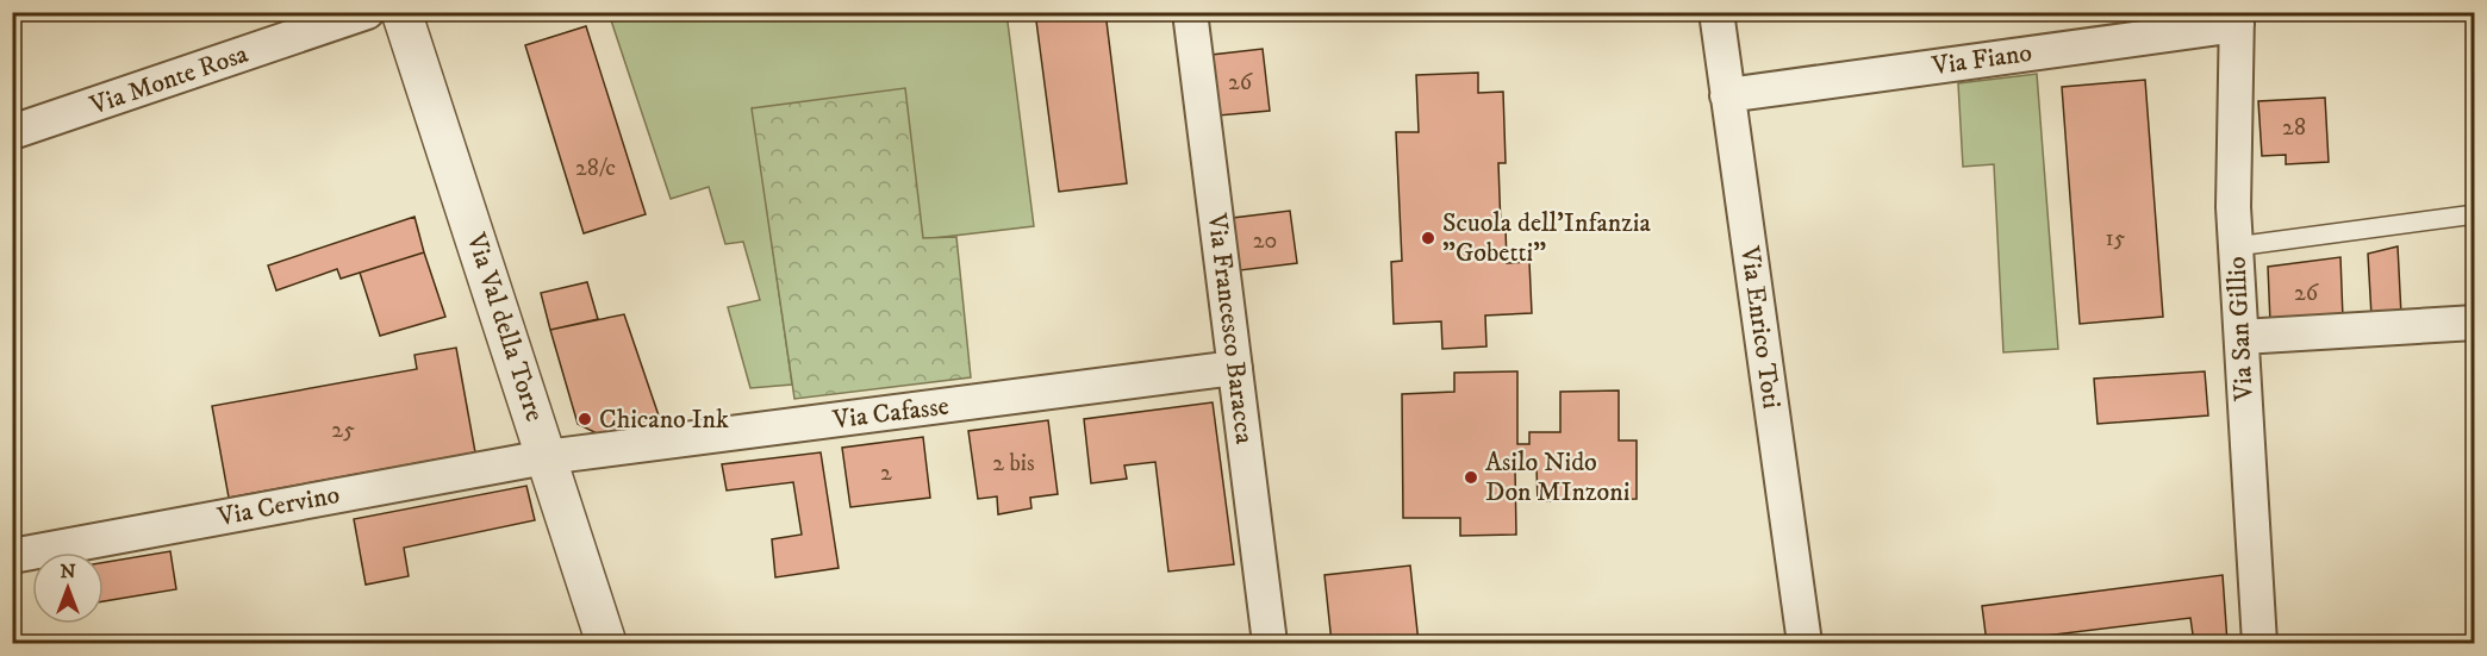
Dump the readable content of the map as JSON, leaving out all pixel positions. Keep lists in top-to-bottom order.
{
  "streets": {
    "street": [
      "Via Fiano",
      "Via Monte Rosa",
      "Via Val della Torre",
      "Via Enrico Toti",
      "Via Francesco Baracca",
      "Via San Gillio",
      "Via Cafasse",
      "Via Cervino"
    ]
  },
  "crossings": [
    ["Via Fiano", "Via Enrico Toti"],
    ["Via Fiano", "Via San Gillio"],
    ["Via Val della Torre", "Via Cafasse"],
    ["Via Val della Torre", "Via Cervino"],
    ["Via Francesco Baracca", "Via Cafasse"],
    ["Via Cafasse", "Via Cervino"]
  ],
  "places": ["Scuola dell'Infanzia \"Gobetti\"", "Chicano Ink", "Asilo Nido Don MInzoni"],
  "house_numbers": [
    "26",
    "28",
    "28/c",
    "15",
    "20",
    "26",
    "25",
    "2 bis",
    "2"
  ],
  "north": "top"
}
